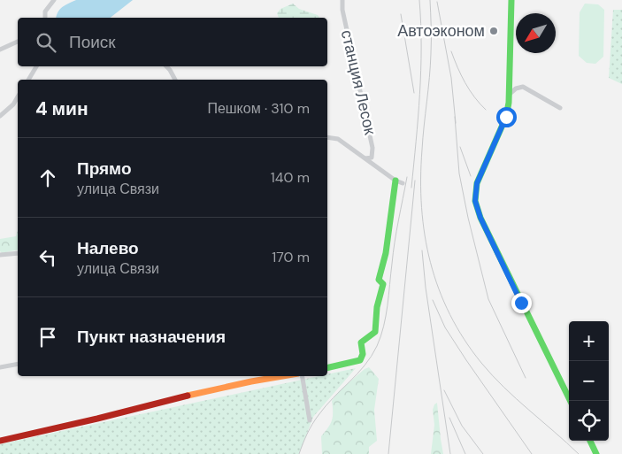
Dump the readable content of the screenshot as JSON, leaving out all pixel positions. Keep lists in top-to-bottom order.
{
  "streets": {
    "street": ["станция Лесок"]
  },
  "places": ["Автоэконом"],
  "north": "bottom left",
  "page": {
    "search": "Поиск",
    "heading": ["4 мин", "Пешком · 310 m"],
    "list": [
      ["Прямо", "улица Связи", "140 m"],
      ["Налево", "улица Связи", "170 m"],
      "Пункт назначения"
    ],
    "map_buttons": ["+", "−"]
  }
}
